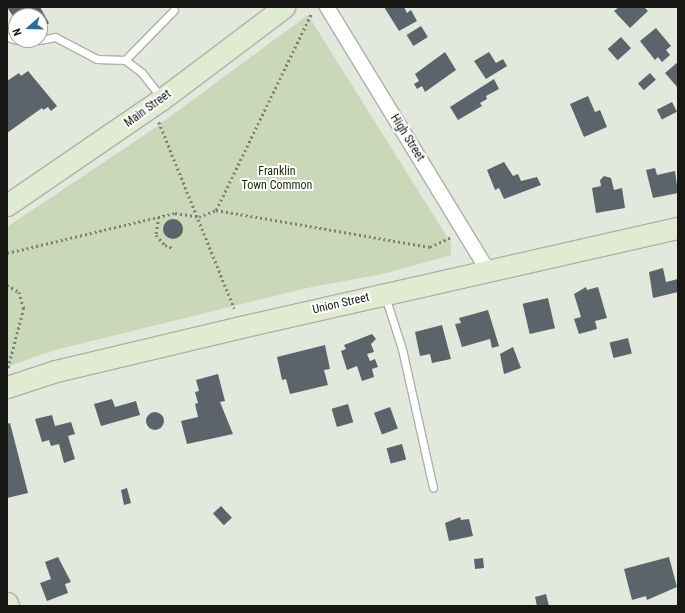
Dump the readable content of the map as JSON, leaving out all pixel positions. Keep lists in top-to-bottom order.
{
  "streets": {
    "main road": ["Main Street", "Union Street"],
    "street": ["High Street"]
  },
  "crossings": [
    ["High Street", "Union Street"]
  ],
  "parks": ["Franklin Town Common"],
  "north": "left"
}
